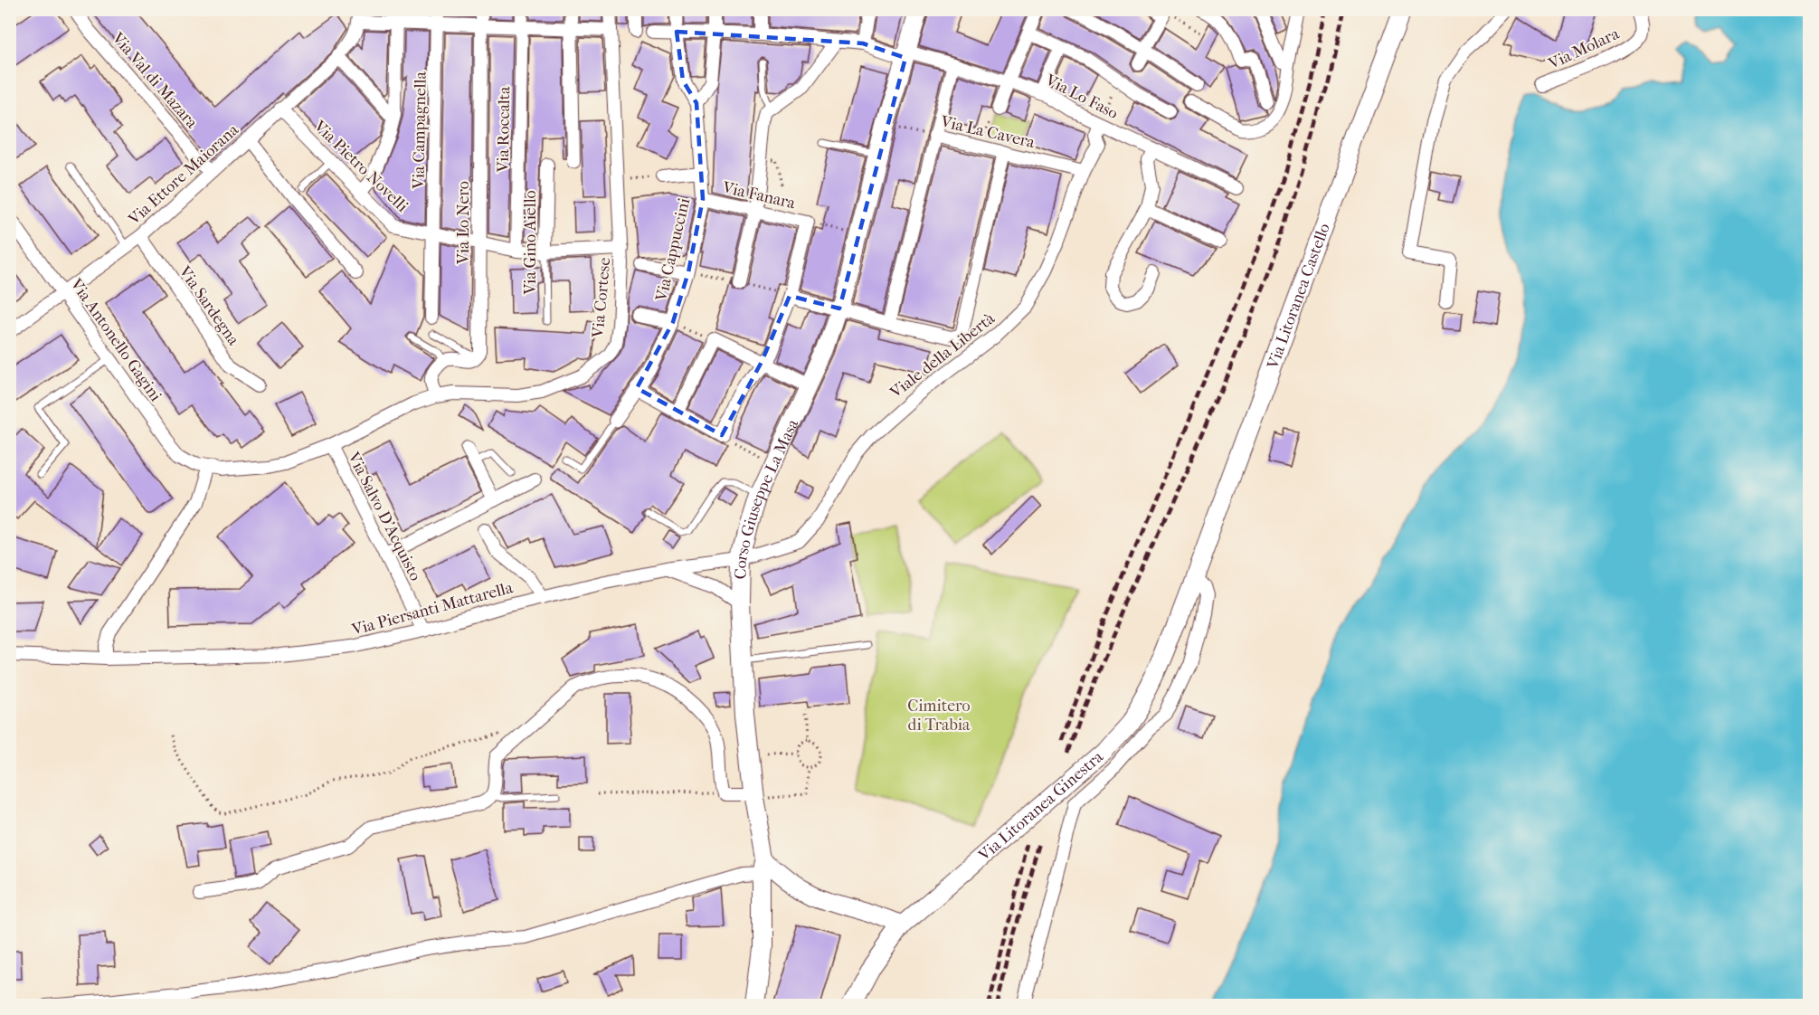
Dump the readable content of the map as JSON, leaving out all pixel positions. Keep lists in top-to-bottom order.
{
  "streets": {
    "street": [
      "Via Molara",
      "Via Val di Mazara",
      "Via Lo Faso",
      "Via Roccalta",
      "Via Campagnella",
      "Via La Cavera",
      "Via Pietro Novelli",
      "Via Ettore Maiorana",
      "Via Fanara",
      "Via Lo Nero",
      "Via Gino Aiello",
      "Via Cappuccini",
      "Via Litoranea Castello",
      "Via Cortese",
      "Via Sardegna",
      "Via Antonello Gagini",
      "Viale della Libertà",
      "Corso Giuseppe La Masa",
      "Via Salvo D'Acquisto",
      "Via Piersanti Mattarella",
      "Via Litoranea Ginestra"
    ]
  },
  "crossings": [
    ["Via Val di Mazara", "Via Ettore Maiorana"],
    ["Via Lo Faso", "Viale della Libertà"],
    ["Via Lo Faso", "Corso Giuseppe La Masa"],
    ["Via Roccalta", "Via Pietro Novelli"],
    ["Via Campagnella", "Via Pietro Novelli"],
    ["Via La Cavera", "Viale della Libertà"],
    ["Via La Cavera", "Corso Giuseppe La Masa"],
    ["Via Pietro Novelli", "Via Ettore Maiorana"],
    ["Via Pietro Novelli", "Via Lo Nero"],
    ["Via Pietro Novelli", "Via Gino Aiello"],
    ["Via Pietro Novelli", "Via Cortese"],
    ["Via Ettore Maiorana", "Via Sardegna"],
    ["Via Ettore Maiorana", "Via Antonello Gagini"],
    ["Via Fanara", "Via Cappuccini"],
    ["Via Litoranea Castello", "Via Litoranea Ginestra"],
    ["Via Cortese", "Via Antonello Gagini"],
    ["Via Cortese", "Via Salvo D'Acquisto"],
    ["Viale della Libertà", "Corso Giuseppe La Masa"],
    ["Viale della Libertà", "Via Piersanti Mattarella"],
    ["Via Salvo D'Acquisto", "Via Piersanti Mattarella"]
  ],
  "parks": ["Cimitero di Trabia"]
}
